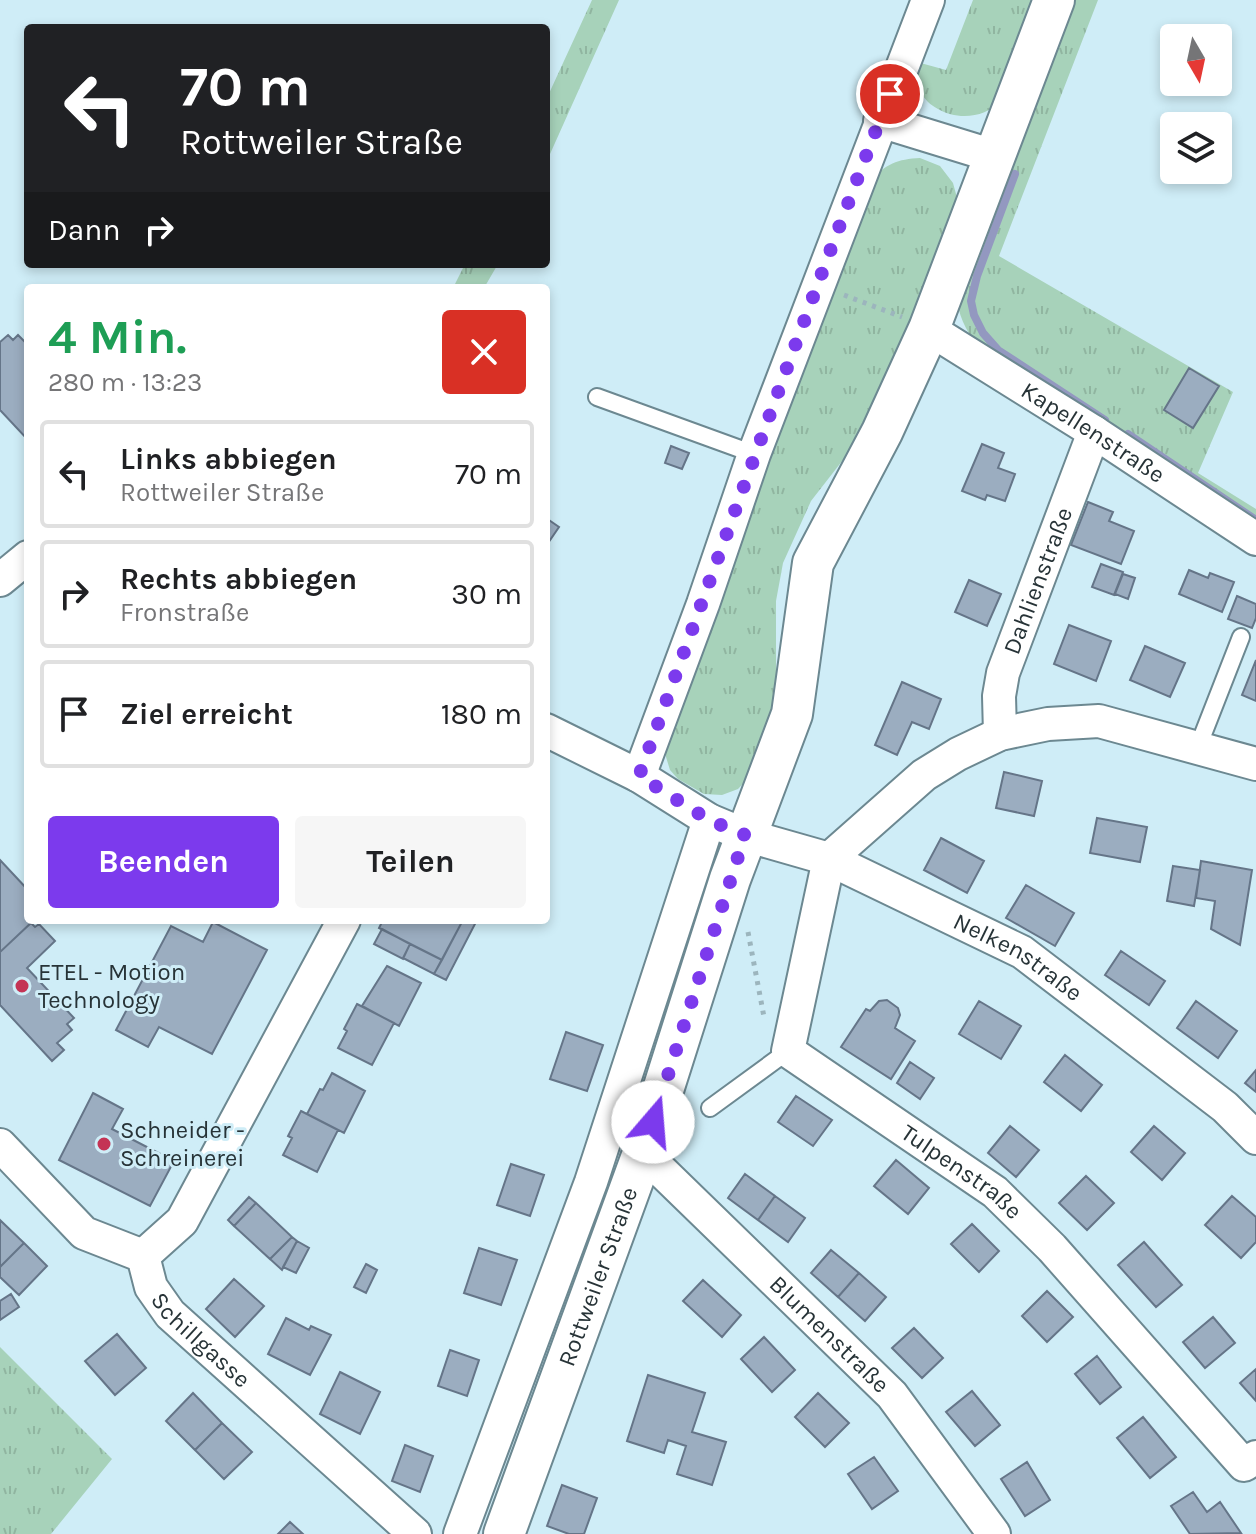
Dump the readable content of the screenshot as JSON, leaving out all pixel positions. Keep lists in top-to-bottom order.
{
  "streets": {
    "street": [
      "Kapellenstraße",
      "Dahlienstraße",
      "Nelkenstraße",
      "Tulpenstraße",
      "Rottweiler Straße",
      "Blumenstraße",
      "Schillgasse"
    ]
  },
  "crossings": [
    ["Kapellenstraße", "Dahlienstraße"],
    ["Kapellenstraße", "Rottweiler Straße"],
    ["Nelkenstraße", "Rottweiler Straße"],
    ["Rottweiler Straße", "Blumenstraße"]
  ],
  "places": ["ETEL - Motion Technology", "Schneider - Schreinerei"],
  "north": "bottom",
  "page": {
    "turn": ["70 m", "Rottweiler Straße"],
    "then": "Dann",
    "heading": ["4 Min.", "280 m · 13:23"],
    "list": [
      {
        "name": "Links abbiegen",
        "note": "Rottweiler Straße",
        "value": "70 m"
      },
      {
        "name": "Rechts abbiegen",
        "note": "Fronstraße",
        "value": "30 m"
      },
      {
        "name": "Ziel erreicht",
        "value": "180 m"
      }
    ],
    "buttons": ["Beenden", "Teilen"]
  }
}
